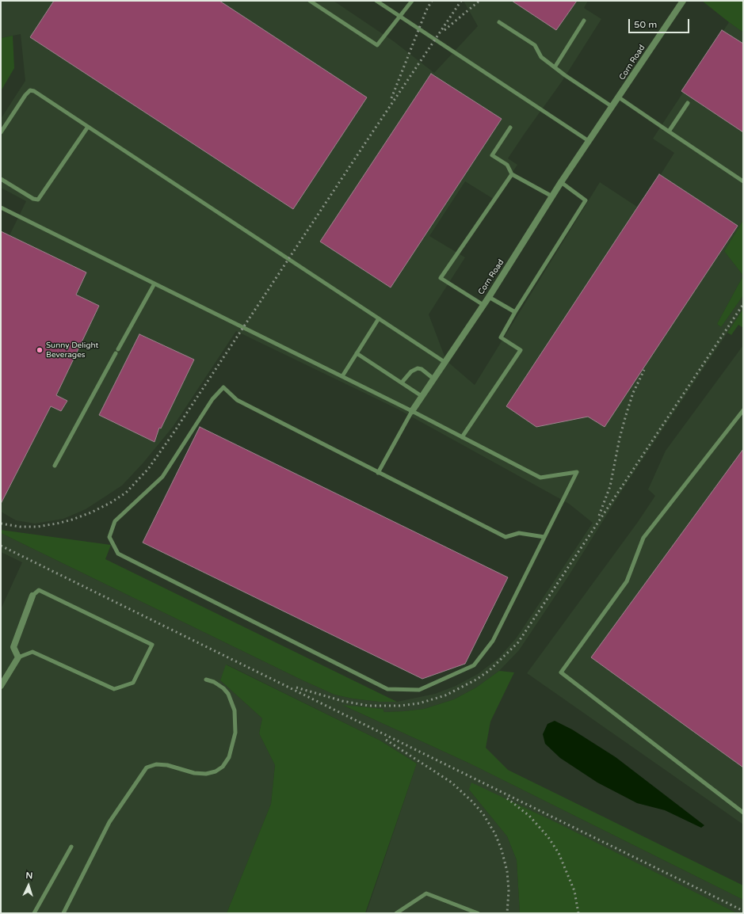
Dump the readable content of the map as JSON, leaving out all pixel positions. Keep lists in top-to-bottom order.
{
  "streets": {
    "street": ["Corn Road"]
  },
  "places": ["Sunny Delight Beverages"],
  "scale_bar": "50 m",
  "north": "top"
}
